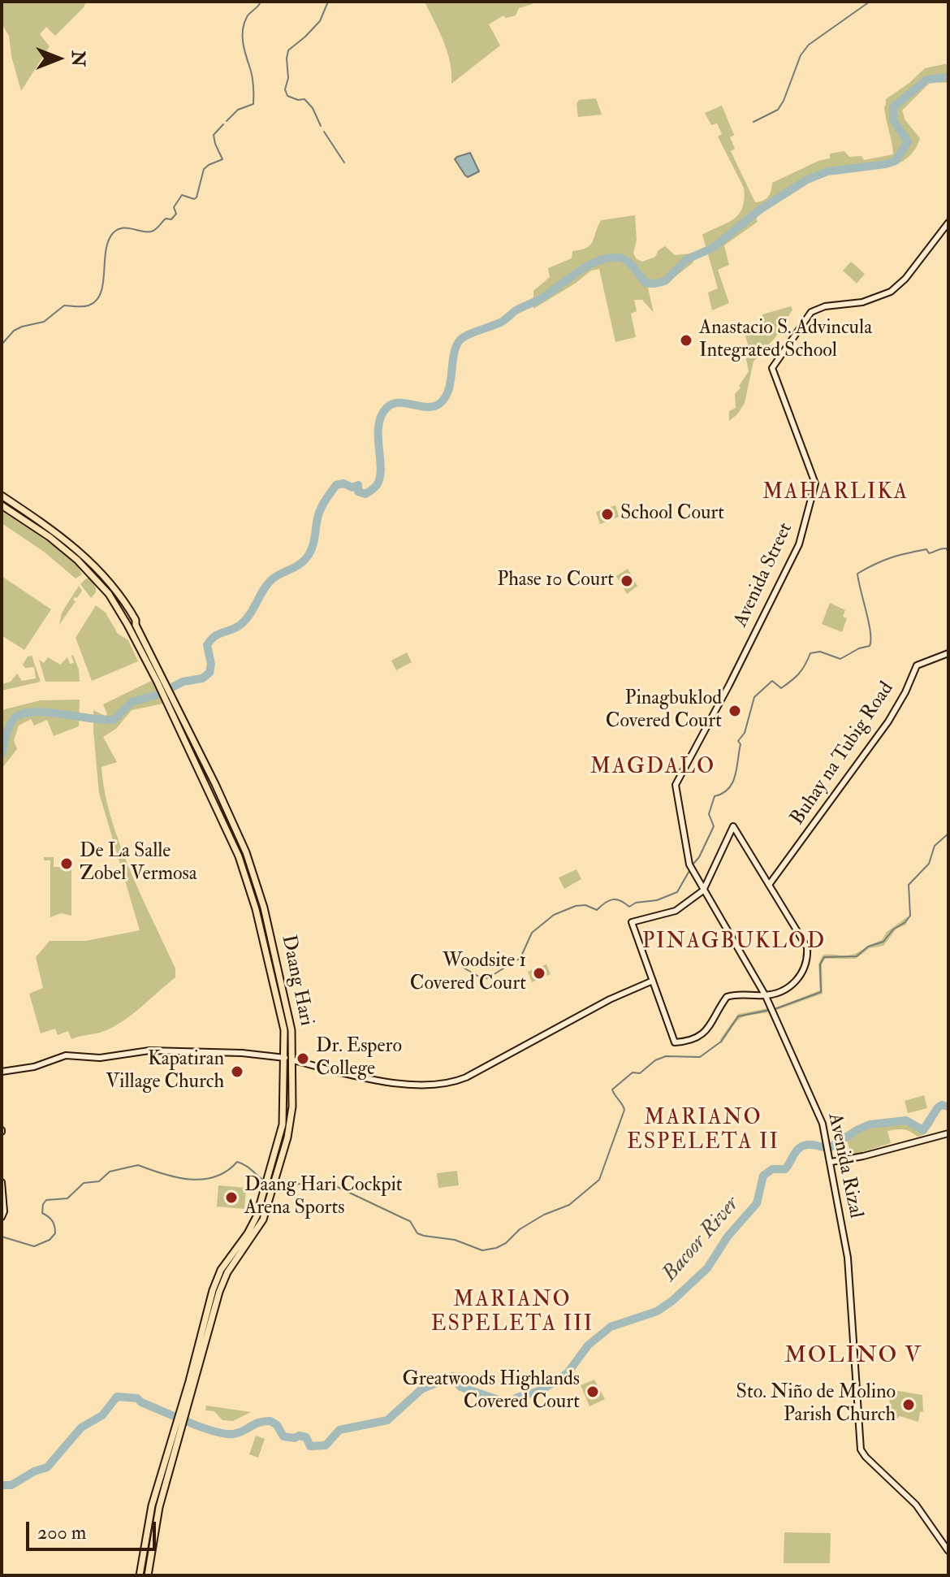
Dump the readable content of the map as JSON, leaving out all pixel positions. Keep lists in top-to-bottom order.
{
  "streets": {
    "main road": [
      "Avenida Street",
      "Buhay na Tubig Road",
      "Daang Hari",
      "Avenida Rizal"
    ]
  },
  "crossings": [
    ["Avenida Street", "Avenida Rizal"]
  ],
  "districts": [
    "MAHARLIKA",
    "MAGDALO",
    "PINAGBUKLOD",
    "MARIANO ESPELETA II",
    "MARIANO ESPELETA III",
    "MOLINO V"
  ],
  "water": ["Bacoor River"],
  "places": [
    "Anastacio S. Advincula Integrated School",
    "School Court",
    "Phase 10 Court",
    "Pinagbuklod Covered Court",
    "De La Salle Zobel Vermosa",
    "Woodsite 1 Covered Court",
    "Dr. Espero College",
    "Kapatiran Village Church",
    "Daang Hari Cockpit Arena Sports",
    "Greatwoods Highlands Covered Court",
    "Sto. Niño de Molino Parish Church"
  ],
  "scale_bar": "200 m",
  "north": "right"
}
